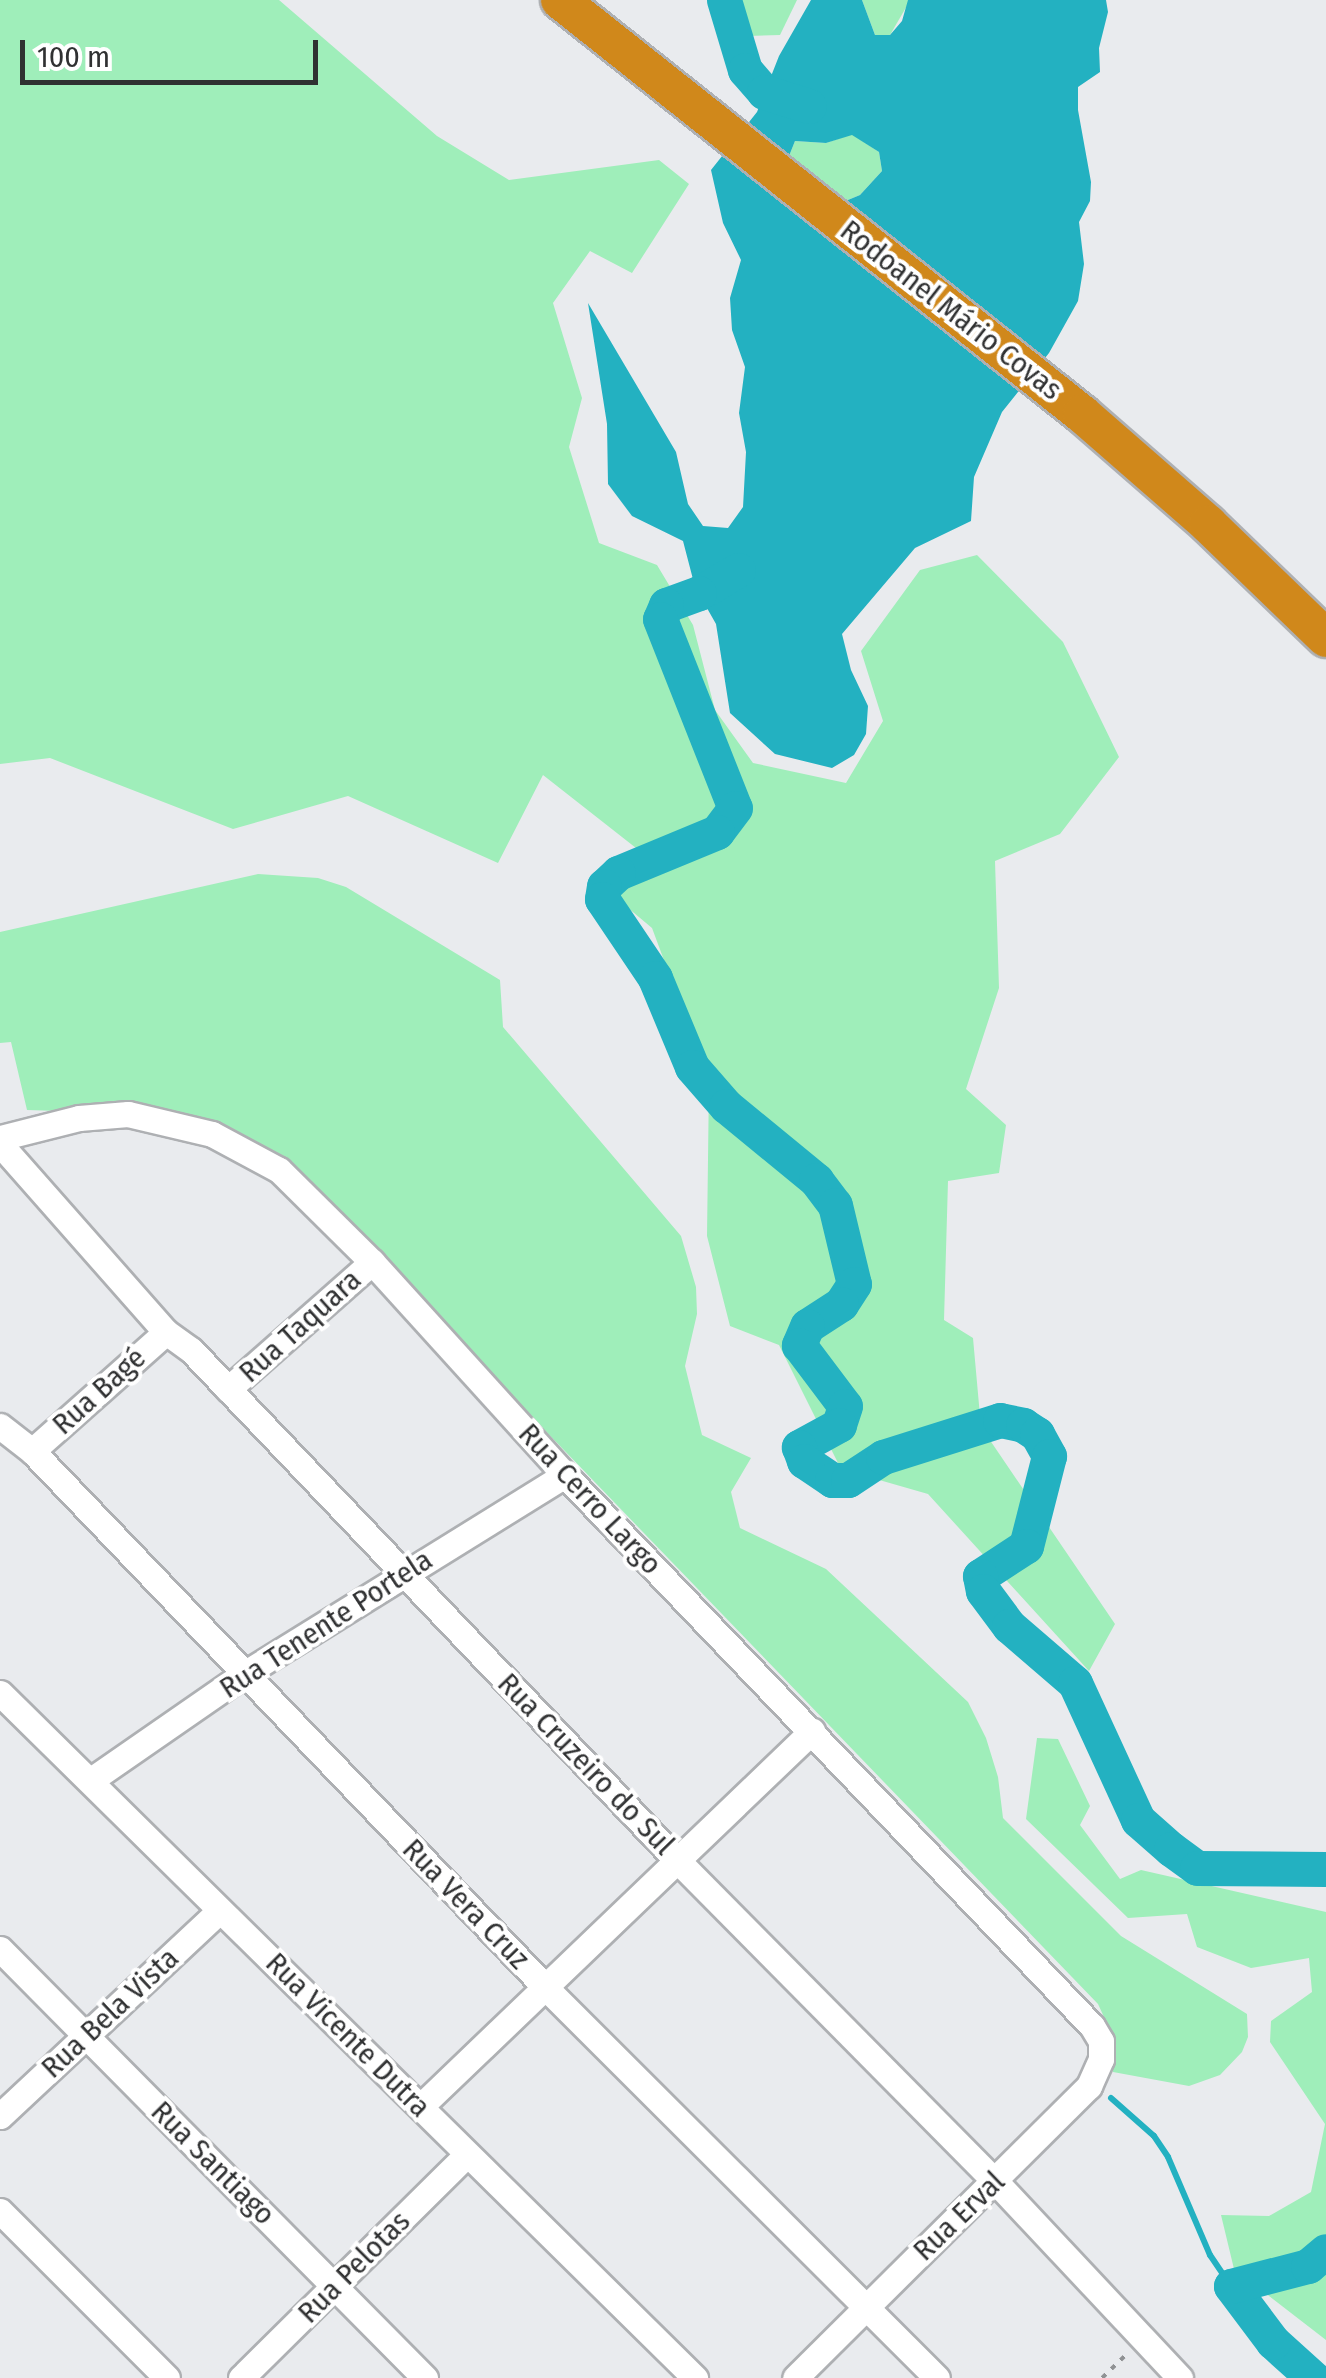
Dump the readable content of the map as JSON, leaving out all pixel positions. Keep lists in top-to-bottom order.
{
  "streets": {
    "highway": ["Rodoanel Mário Covas"],
    "street": [
      "Rua Taquara",
      "Rua Bagé",
      "Rua Cerro Largo",
      "Rua Tenente Portela",
      "Rua Cruzeiro do Sul",
      "Rua Vera Cruz",
      "Rua Bela Vista",
      "Rua Vicente Dutra",
      "Rua Santiago",
      "Rua Erval",
      "Rua Pelotas"
    ]
  },
  "crossings": [
    ["Rua Taquara", "Rua Cerro Largo"],
    ["Rua Taquara", "Rua Cruzeiro do Sul"],
    ["Rua Bagé", "Rua Cruzeiro do Sul"],
    ["Rua Bagé", "Rua Vera Cruz"],
    ["Rua Cerro Largo", "Rua Tenente Portela"],
    ["Rua Cerro Largo", "Rua Cruzeiro do Sul"],
    ["Rua Cerro Largo", "Rua Erval"],
    ["Rua Tenente Portela", "Rua Cruzeiro do Sul"],
    ["Rua Tenente Portela", "Rua Vera Cruz"],
    ["Rua Tenente Portela", "Rua Vicente Dutra"],
    ["Rua Cruzeiro do Sul", "Rua Erval"],
    ["Rua Vera Cruz", "Rua Erval"],
    ["Rua Bela Vista", "Rua Vicente Dutra"],
    ["Rua Bela Vista", "Rua Santiago"],
    ["Rua Vicente Dutra", "Rua Pelotas"],
    ["Rua Santiago", "Rua Pelotas"]
  ],
  "scale_bar": "100 m"
}
